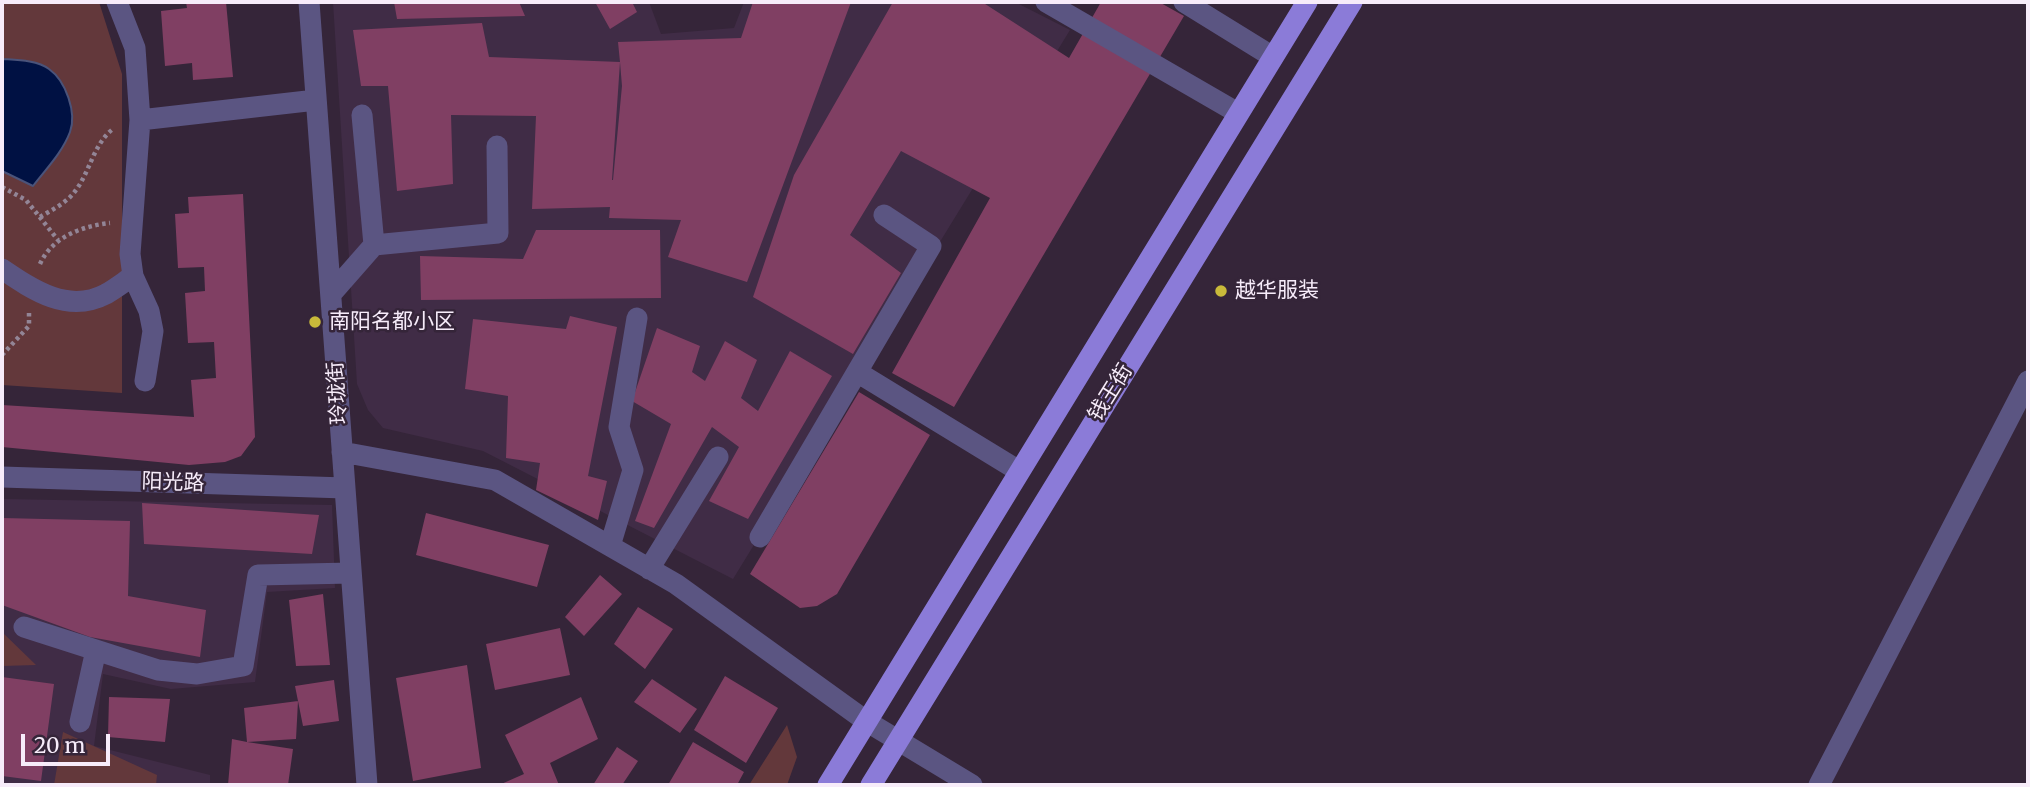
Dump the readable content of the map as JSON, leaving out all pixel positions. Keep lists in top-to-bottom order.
{
  "streets": {
    "main road": ["钱王街"],
    "street": ["玲珑街", "阳光路"]
  },
  "crossings": [
    ["玲珑街", "阳光路"]
  ],
  "places": ["越华服装", "南阳名都小区"],
  "scale_bar": "20 m"
}
